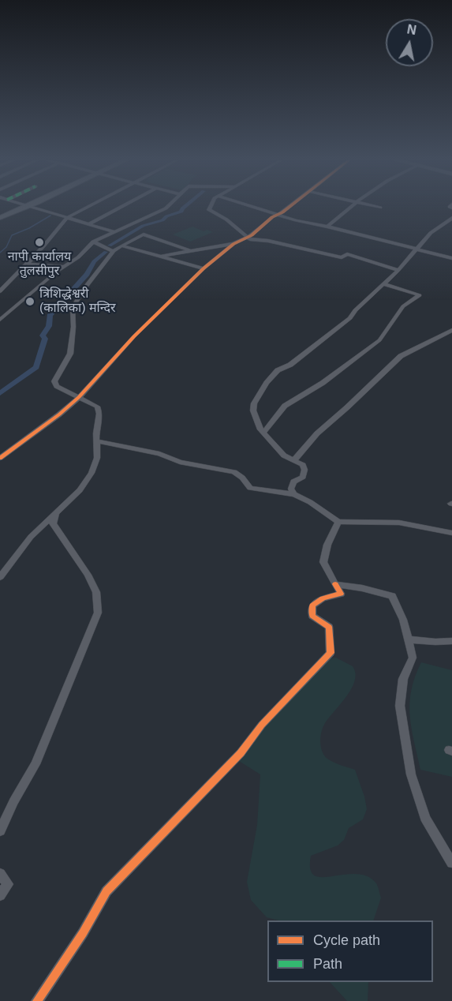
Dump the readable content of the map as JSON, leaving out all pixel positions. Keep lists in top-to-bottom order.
{
  "places": ["नापी कार्यालय तुलसीपुर", "त्रिशिद्धेश्वरी (कालिका) मन्दिर"],
  "legend": ["Cycle path", "Path"],
  "north": "top"
}
